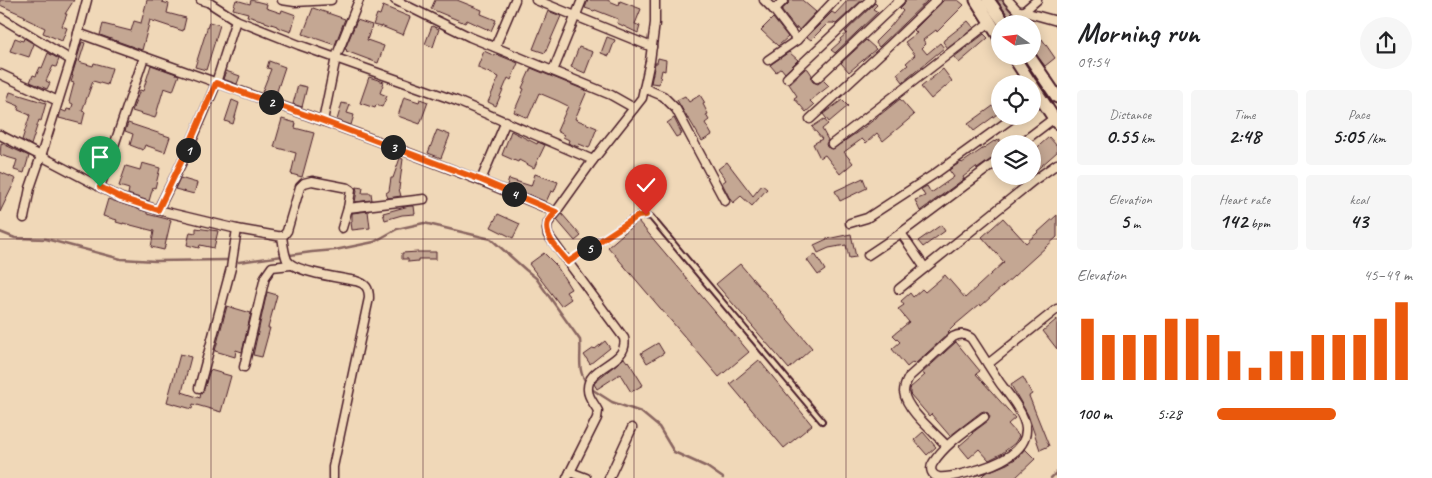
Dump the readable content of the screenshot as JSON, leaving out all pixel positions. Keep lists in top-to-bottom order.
{
  "north": "left",
  "page": {
    "heading": ["Morning run", "09:54"],
    "stats": [
      ["Distance", "0.55 km"],
      ["Time", "2:48"],
      ["Pace", "5:05 /km"],
      ["Elevation", "5 m"],
      ["Heart rate", "142 bpm"],
      ["kcal", "43"]
    ],
    "pins": [
      "2",
      "3",
      "1",
      "4",
      "5"
    ],
    "chart": ["Elevation", "45–49 m"],
    "list": [
      {
        "name": "100 m",
        "note": "5:28"
      }
    ]
  }
}
